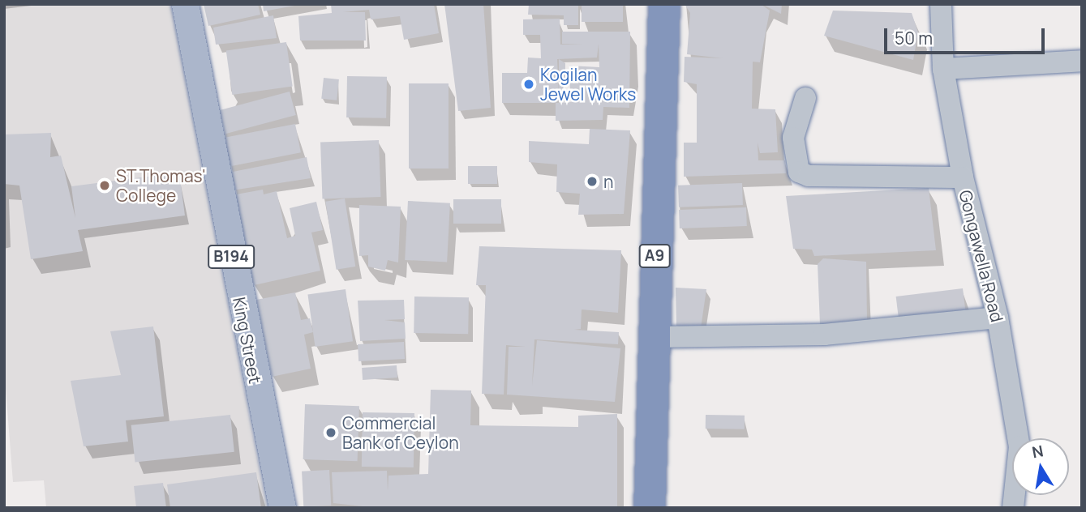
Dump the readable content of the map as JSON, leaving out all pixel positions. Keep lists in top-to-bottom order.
{
  "streets": {
    "highway": ["A9"],
    "main road": ["B194", "King Street"],
    "street": ["Gongawella Road"]
  },
  "places": [
    "Kogilan Jewel Works",
    "n",
    "ST.Thomas' College",
    "Commercial Bank of Ceylon"
  ],
  "scale_bar": "50 m",
  "north": "top"
}
